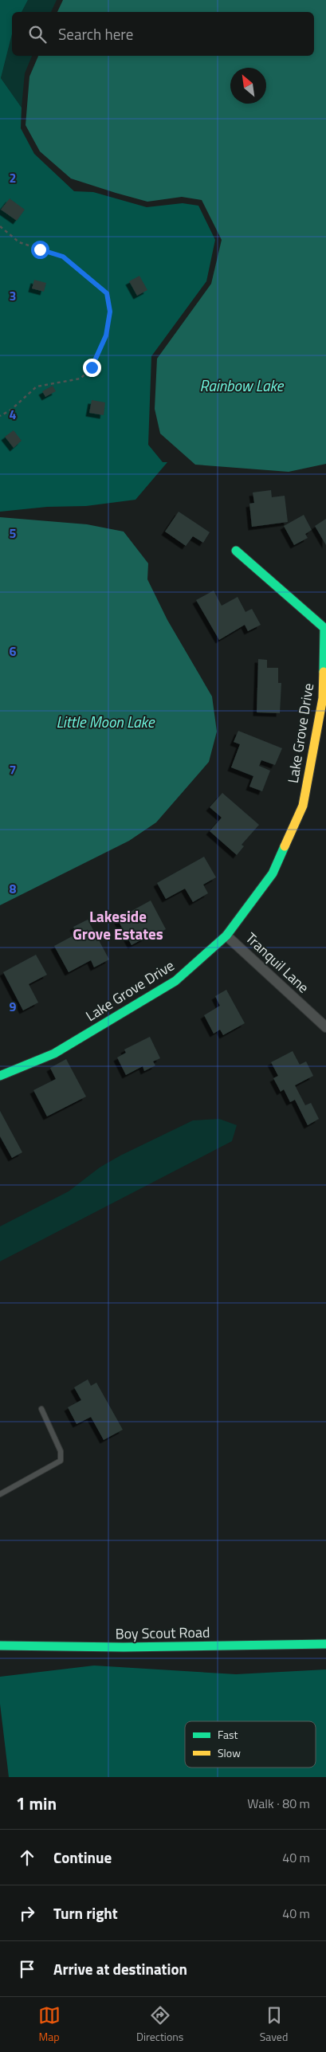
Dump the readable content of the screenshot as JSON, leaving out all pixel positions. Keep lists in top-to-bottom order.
{
  "streets": {
    "street": ["Lake Grove Drive", "Tranquil Lane", "Boy Scout Road"]
  },
  "crossings": [
    ["Lake Grove Drive", "Tranquil Lane"]
  ],
  "districts": ["Lakeside Grove Estates"],
  "water": ["Rainbow Lake", "Little Moon Lake"],
  "legend": ["Fast", "Slow"],
  "north": "top left",
  "page": {
    "search": "Search here",
    "heading": ["1 min", "Walk · 80 m"],
    "list": [
      ["Continue", "40 m"],
      ["Turn right", "40 m"],
      "Arrive at destination"
    ],
    "nav": ["Map", "Directions", "Saved"]
  },
  "grid": {
    "rows": [
      "2",
      "3",
      "4",
      "5",
      "6",
      "7",
      "8",
      "9"
    ]
  }
}
